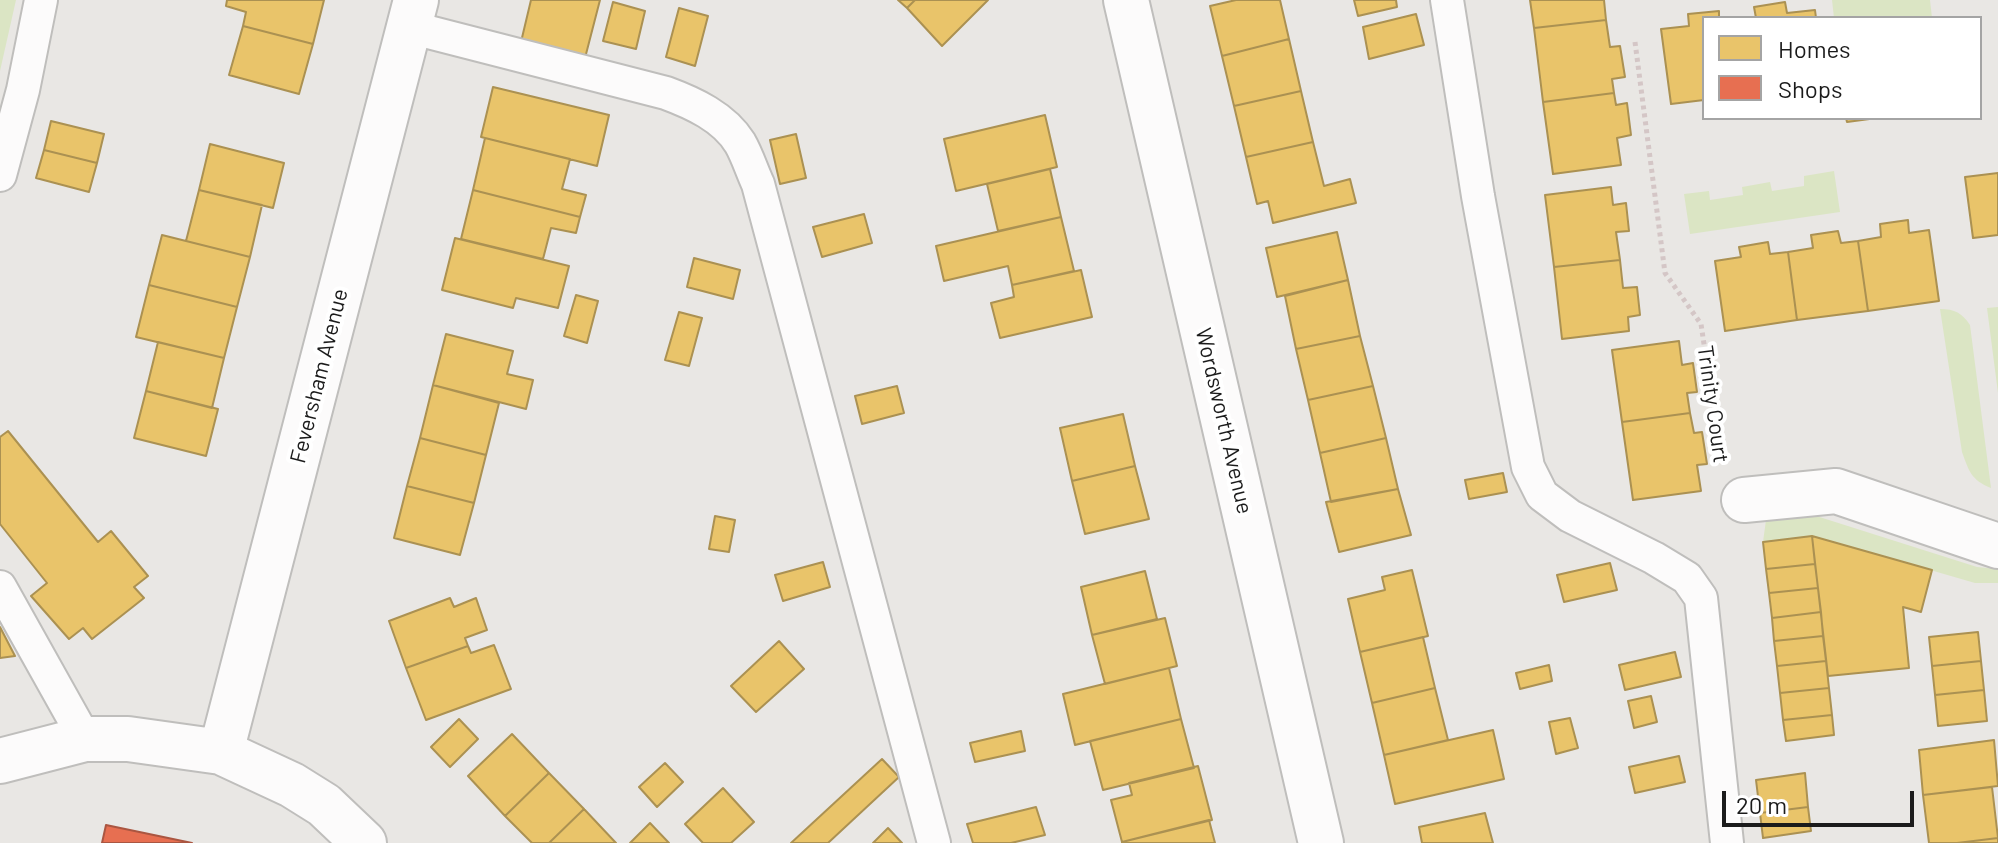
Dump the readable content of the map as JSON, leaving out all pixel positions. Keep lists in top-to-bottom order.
{
  "streets": {
    "street": ["Feversham Avenue", "Wordsworth Avenue"],
    "path": ["Trinity Court"]
  },
  "legend": ["Homes", "Shops"],
  "scale_bar": "20 m"
}
